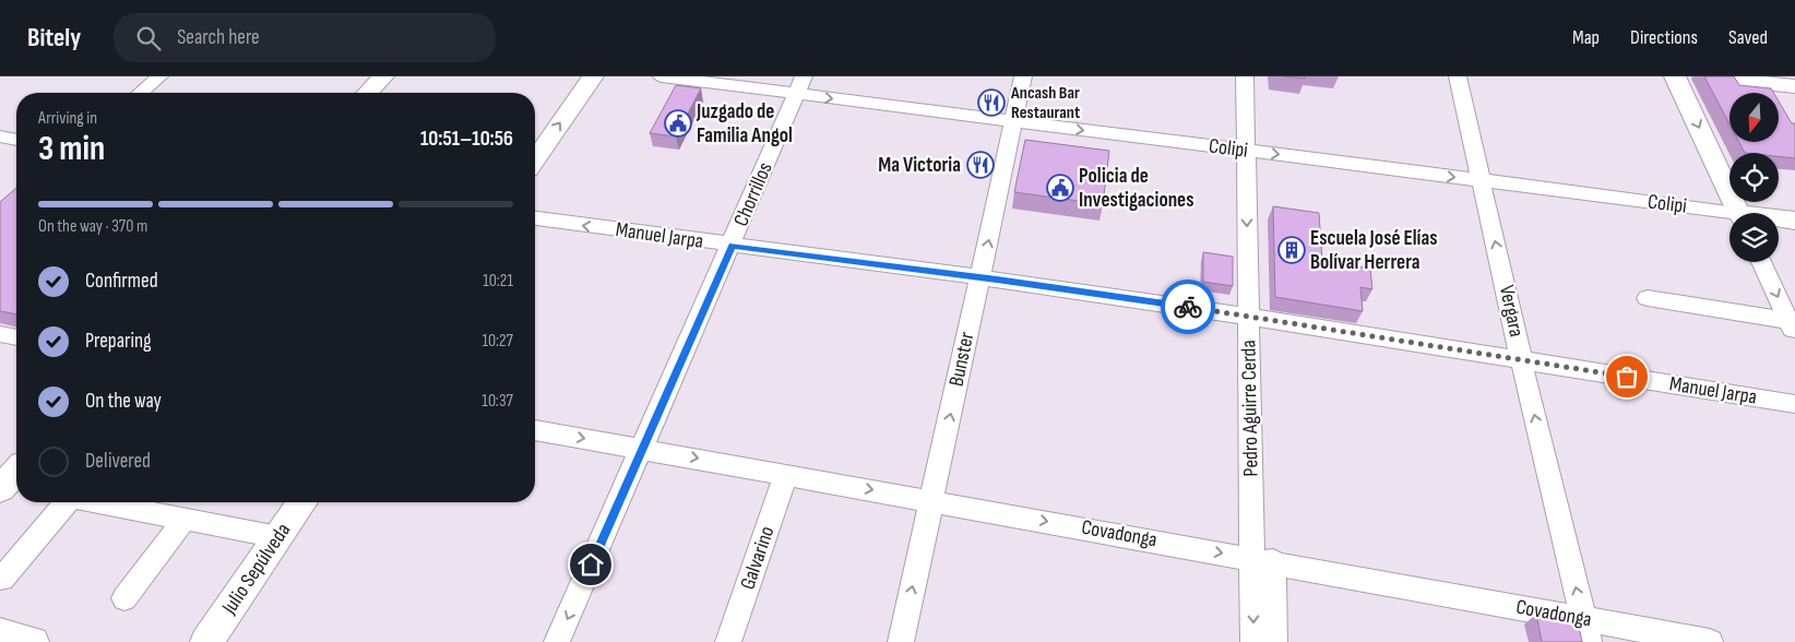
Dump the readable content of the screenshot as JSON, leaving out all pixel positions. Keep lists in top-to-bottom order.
{
  "streets": {
    "main road": ["Colipi", "Julio Sepúlveda"],
    "street": [
      "Chorrillos",
      "Manuel Jarpa",
      "Vergara",
      "Bunster",
      "Pedro Aguirre Cerda",
      "Covadonga",
      "Galvarino"
    ]
  },
  "crossings": [
    ["Colipi", "Chorrillos"],
    ["Colipi", "Vergara"],
    ["Colipi", "Bunster"],
    ["Colipi", "Pedro Aguirre Cerda"],
    ["Chorrillos", "Manuel Jarpa"],
    ["Chorrillos", "Covadonga"],
    ["Manuel Jarpa", "Vergara"],
    ["Manuel Jarpa", "Bunster"],
    ["Manuel Jarpa", "Pedro Aguirre Cerda"],
    ["Vergara", "Covadonga"],
    ["Bunster", "Covadonga"],
    ["Pedro Aguirre Cerda", "Covadonga"],
    ["Covadonga", "Galvarino"]
  ],
  "one_way": [
    "Colipi",
    "Vergara",
    "Bunster",
    "Covadonga"
  ],
  "places": {
    "restaurant": ["Ancash Bar Restaurant", "Ma Victoria"],
    "public building": ["Juzgado de Familia Angol", "Policia de Investigaciones"],
    "building": ["Escuela José Elías Bolívar Herrera"]
  },
  "north": "bottom",
  "page": {
    "header": "Bitely",
    "search": "Search here",
    "nav": ["Map", "Directions", "Saved"],
    "heading": ["3 min", "Arriving in", "10:51–10:56"],
    "bar": "On the way · 370 m",
    "list": [
      ["Confirmed", "10:21"],
      ["Preparing", "10:27"],
      ["On the way", "10:37"],
      "Delivered"
    ]
  }
}
